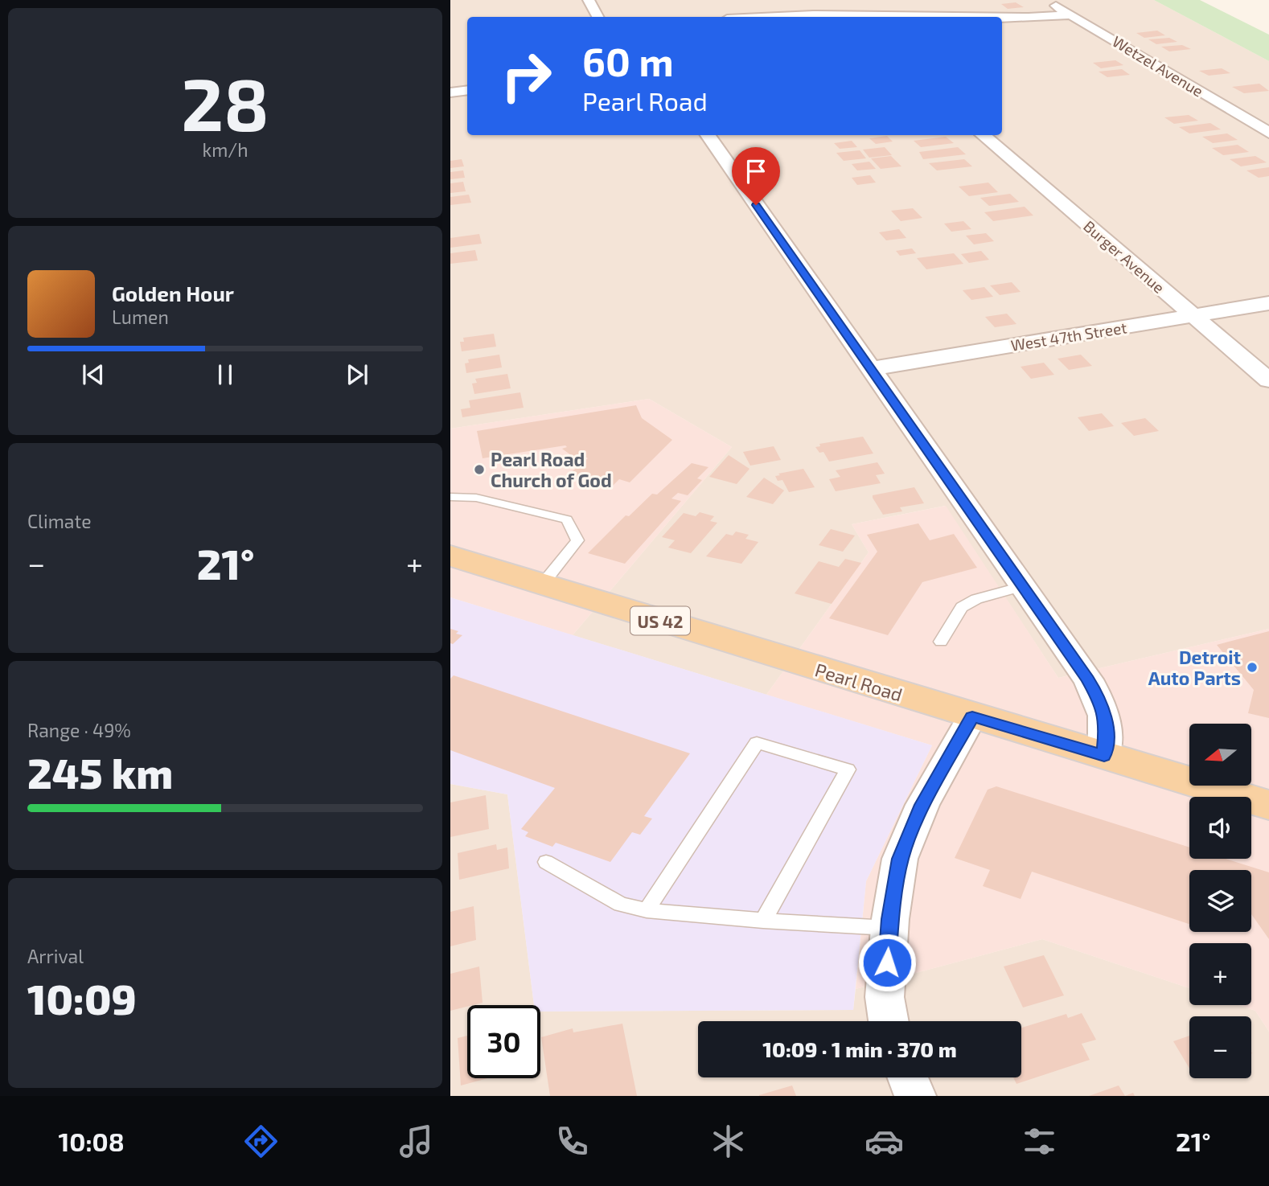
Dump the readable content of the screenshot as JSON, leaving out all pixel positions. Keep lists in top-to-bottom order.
{
  "streets": {
    "main road": ["US 42", "Pearl Road"],
    "street": ["Wetzel Avenue", "Burger Avenue", "West 47th Street"]
  },
  "crossings": [
    ["Burger Avenue", "West 47th Street"]
  ],
  "places": ["Pearl Road Church of God", "Detroit Auto Parts"],
  "north": "left",
  "page": {
    "tile": [
      ["28", "km/h"],
      "Climate",
      ["Range · 49%", "245 km"],
      ["Arrival", "10:09"]
    ],
    "turn": ["60 m", "Pearl Road"],
    "song": ["Golden Hour", "Lumen"],
    "heat": ["−", "21°", "+"],
    "map_buttons": ["+", "−"],
    "limit": "30",
    "trip": "10:09 · 1 min · 370 m",
    "tabs": ["10:08", "21°"]
  }
}
